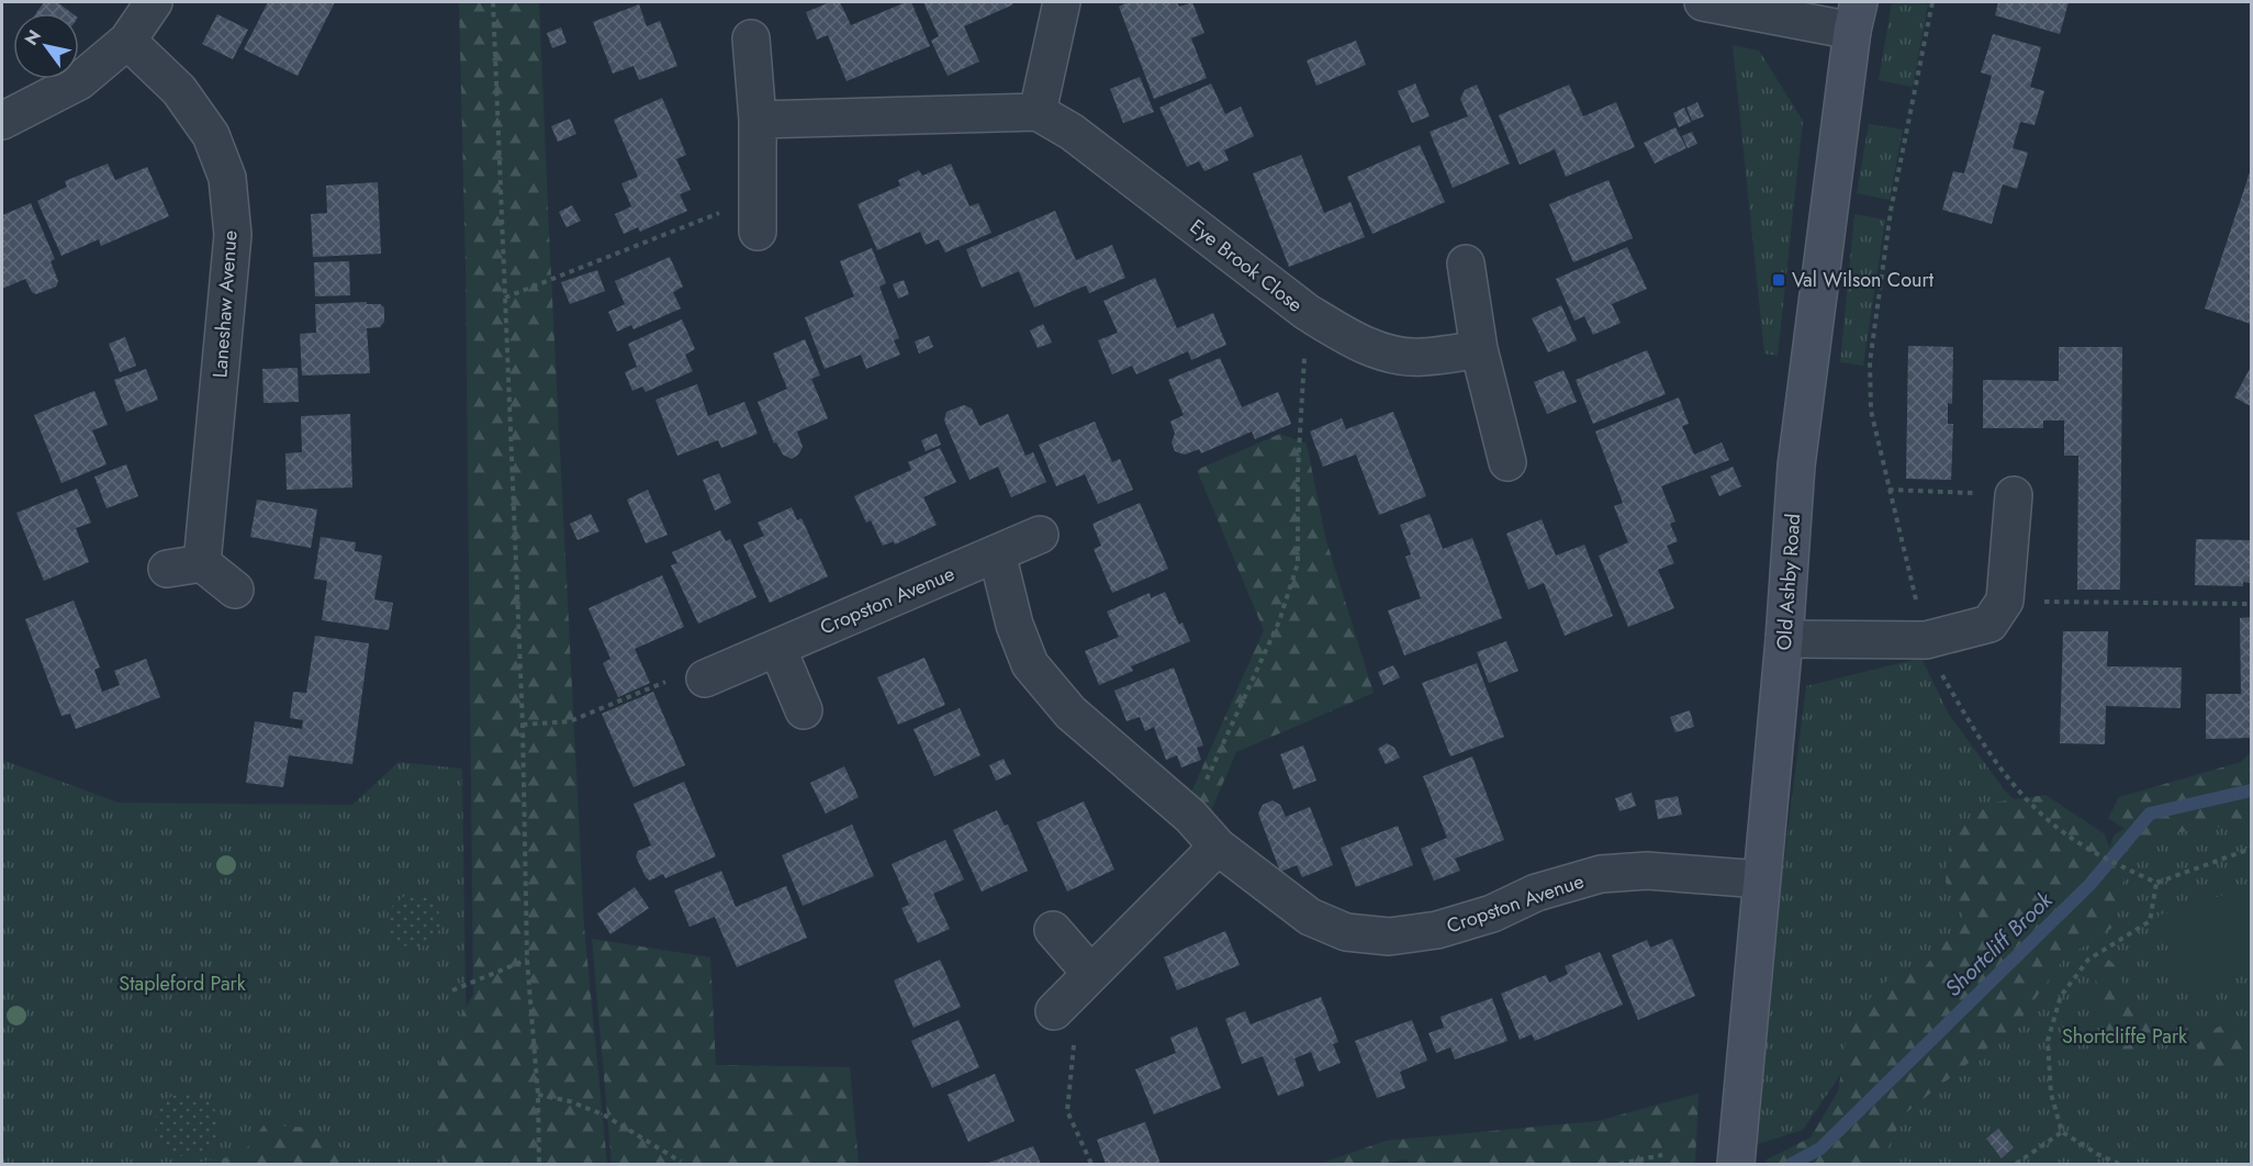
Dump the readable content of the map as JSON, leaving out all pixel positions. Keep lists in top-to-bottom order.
{
  "streets": {
    "street": [
      "Eye Brook Close",
      "Laneshaw Avenue",
      "Old Ashby Road",
      "Cropston Avenue"
    ]
  },
  "crossings": [
    ["Old Ashby Road", "Cropston Avenue"]
  ],
  "water": ["Shortcliff Brook"],
  "parks": ["Stapleford Park", "Shortcliffe Park"],
  "places": {
    "transit": ["Val Wilson Court"]
  },
  "north": "top left"
}
